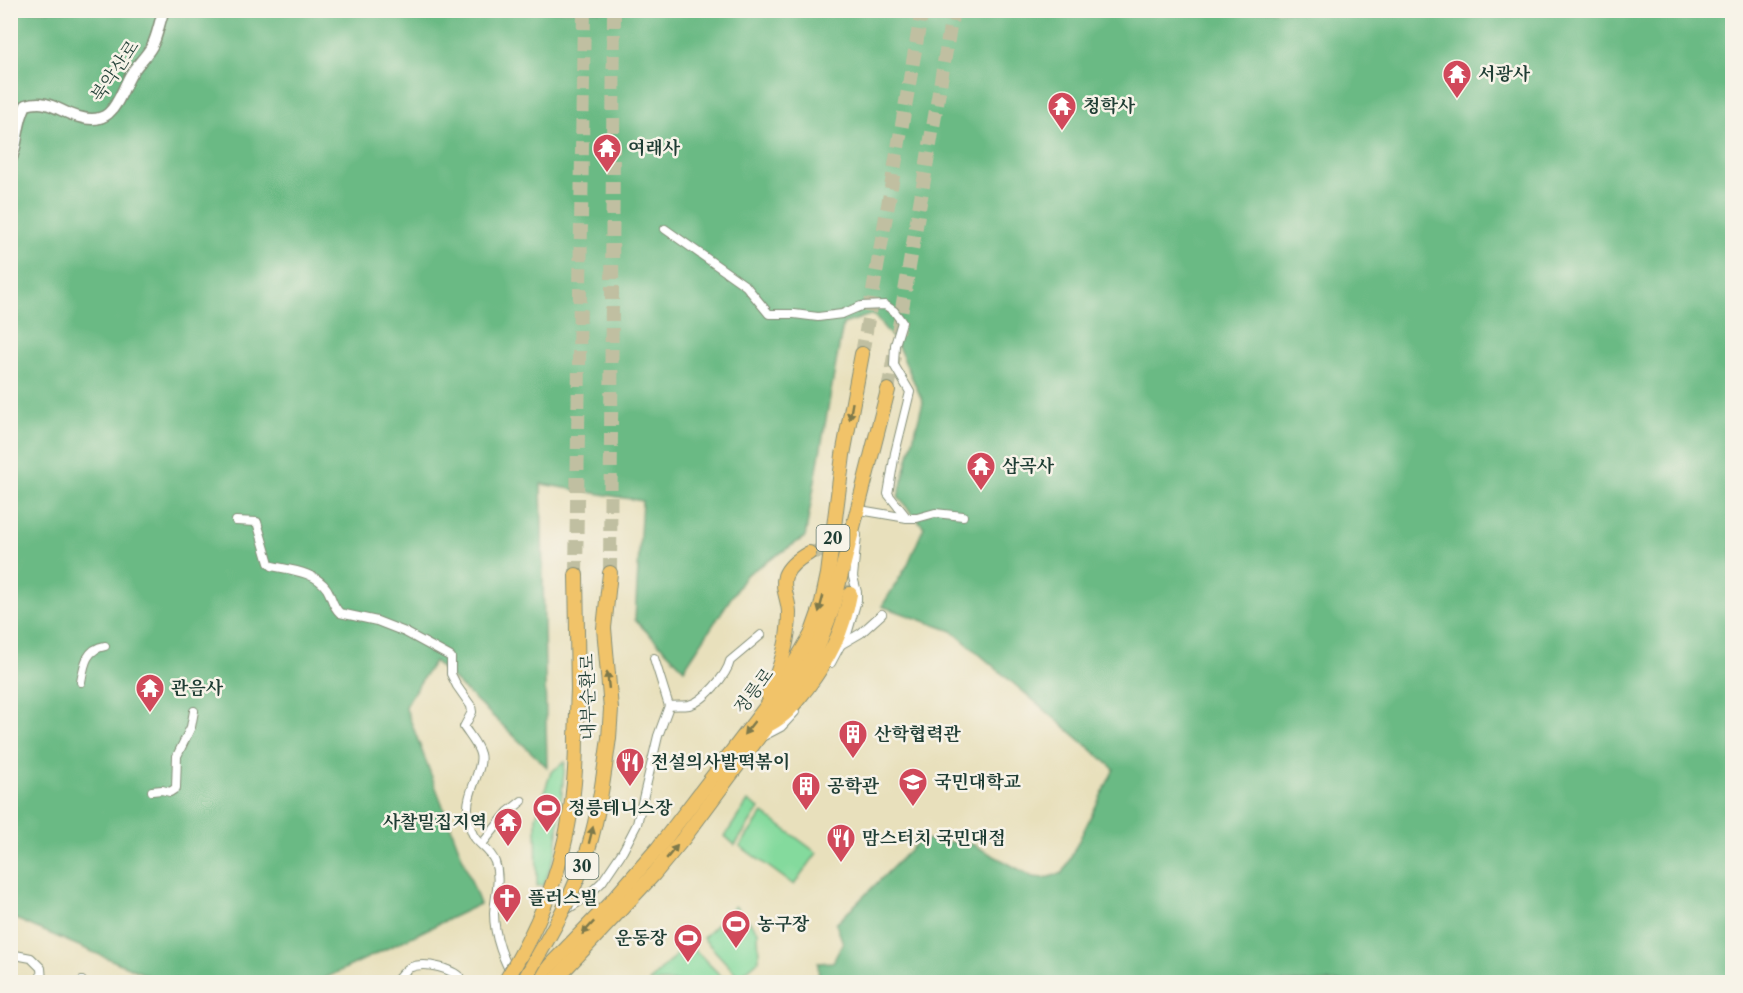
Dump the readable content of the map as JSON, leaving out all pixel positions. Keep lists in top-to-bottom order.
{
  "streets": {
    "main road": [
      "20",
      "정릉로",
      "내부순환로",
      "30"
    ],
    "street": ["북악산로"]
  },
  "places": {
    "temple": [
      "서광사",
      "청학사",
      "여래사",
      "삼곡사",
      "관음사",
      "사찰밀집지역"
    ],
    "building": ["산학협력관", "공학관"],
    "restaurant": ["전설의사발떡볶이", "맘스터치 국민대점"],
    "school or university": ["국민대학교"],
    "sports": ["정릉테니스장", "농구장", "운동장"],
    "church": ["플러스빌"]
  }
}
